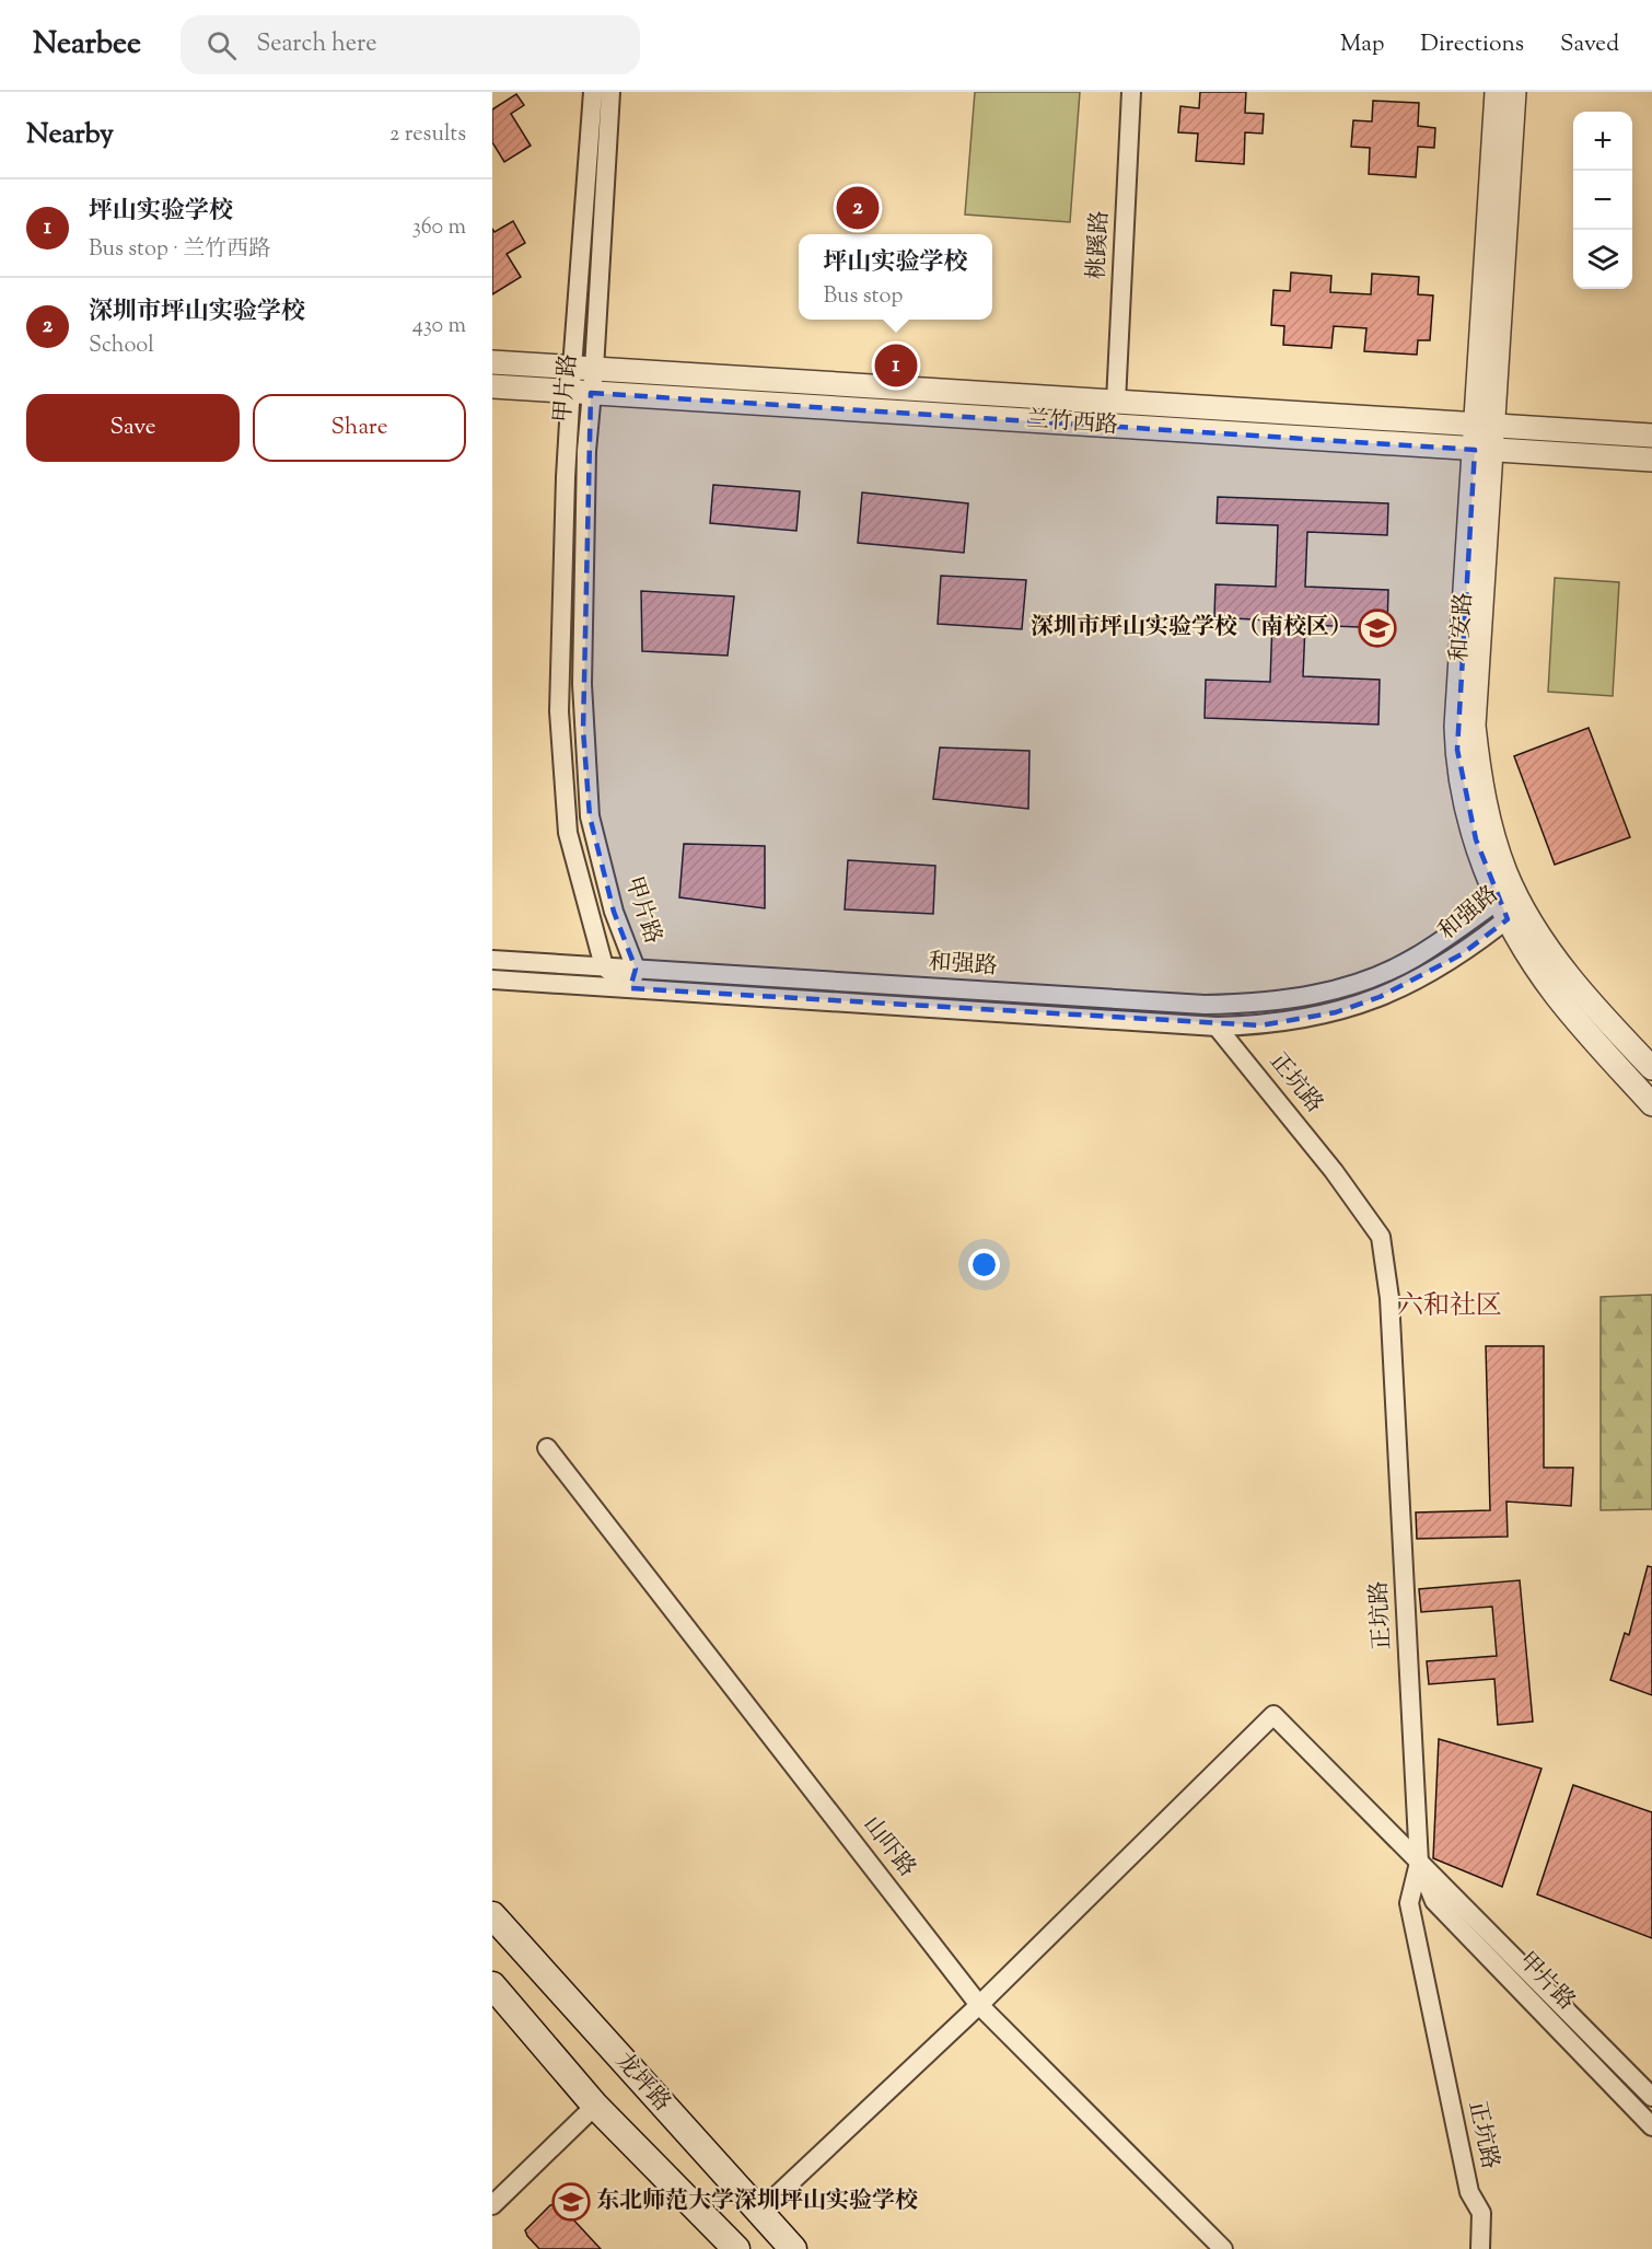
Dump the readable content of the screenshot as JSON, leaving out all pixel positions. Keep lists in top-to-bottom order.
{
  "streets": {
    "main road": ["龙坪路"],
    "street": [
      "桃蹊路",
      "甲片路",
      "兰竹西路",
      "和安路",
      "和强路",
      "正坑路",
      "山吓路"
    ]
  },
  "crossings": [
    ["桃蹊路", "兰竹西路"],
    ["甲片路", "兰竹西路"],
    ["甲片路", "和强路"],
    ["甲片路", "正坑路"],
    ["甲片路", "山吓路"],
    ["兰竹西路", "和安路"],
    ["和安路", "和强路"],
    ["和强路", "正坑路"]
  ],
  "districts": ["六和社区"],
  "places": {
    "school or university": ["深圳市坪山实验学校（南校区）", "东北师范大学深圳坪山实验学校"]
  },
  "page": {
    "header": "Nearbee",
    "search": "Search here",
    "nav": ["Map", "Directions", "Saved"],
    "heading": ["Nearby", "2 results"],
    "map_buttons": ["+", "−"],
    "list": [
      {
        "mark": "1",
        "name": "坪山实验学校",
        "note": "Bus stop · 兰竹西路",
        "value": "360 m"
      },
      {
        "mark": "2",
        "name": "深圳市坪山实验学校",
        "note": "School",
        "value": "430 m"
      }
    ],
    "pins": ["2", "1"],
    "popup": ["坪山实验学校", "Bus stop"],
    "buttons": ["Save", "Share"]
  }
}
